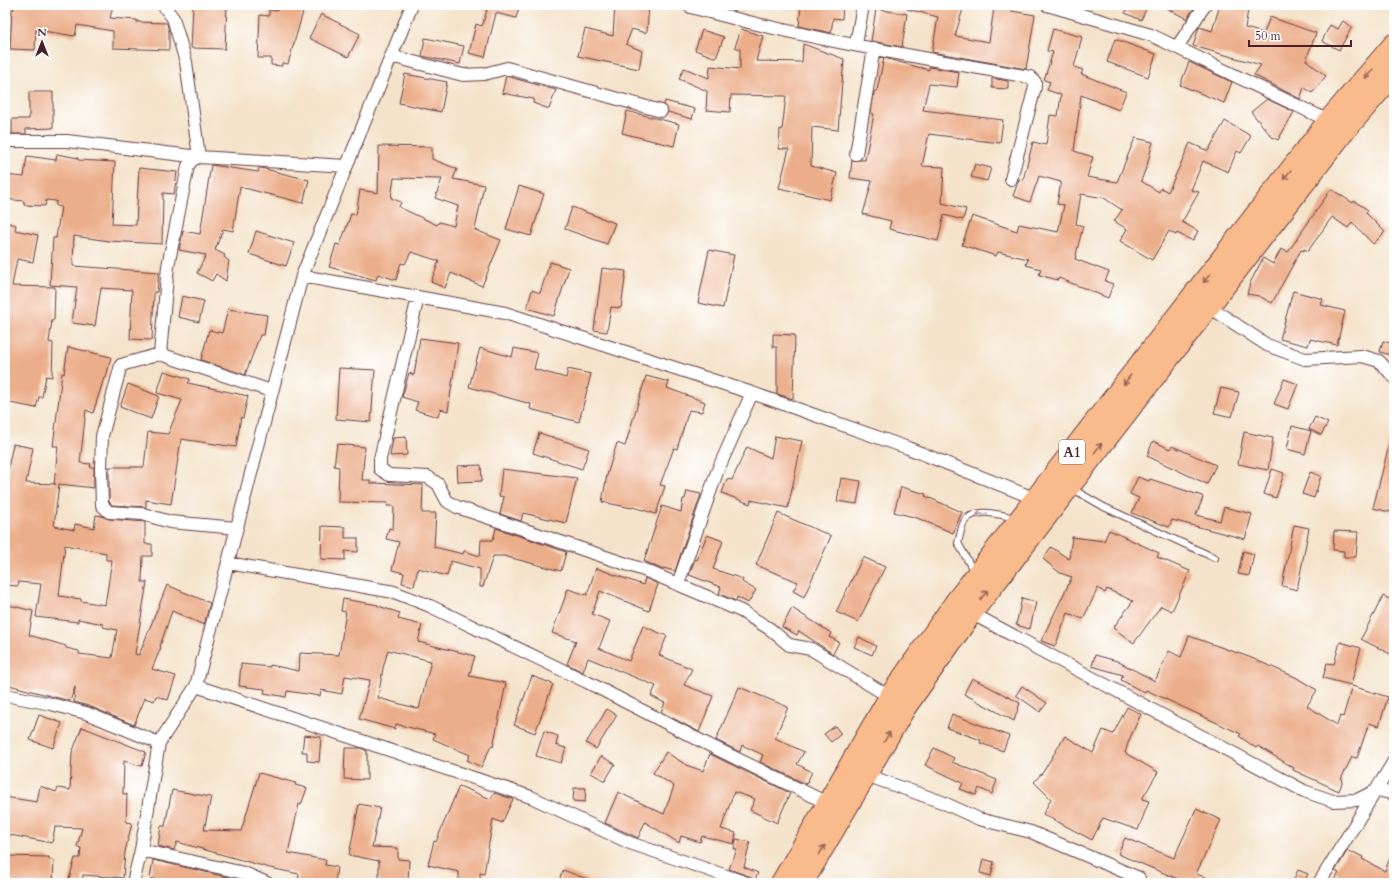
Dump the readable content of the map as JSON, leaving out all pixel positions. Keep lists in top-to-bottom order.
{
  "streets": {
    "highway": ["A1"]
  },
  "scale_bar": "50 m",
  "north": "top"
}
